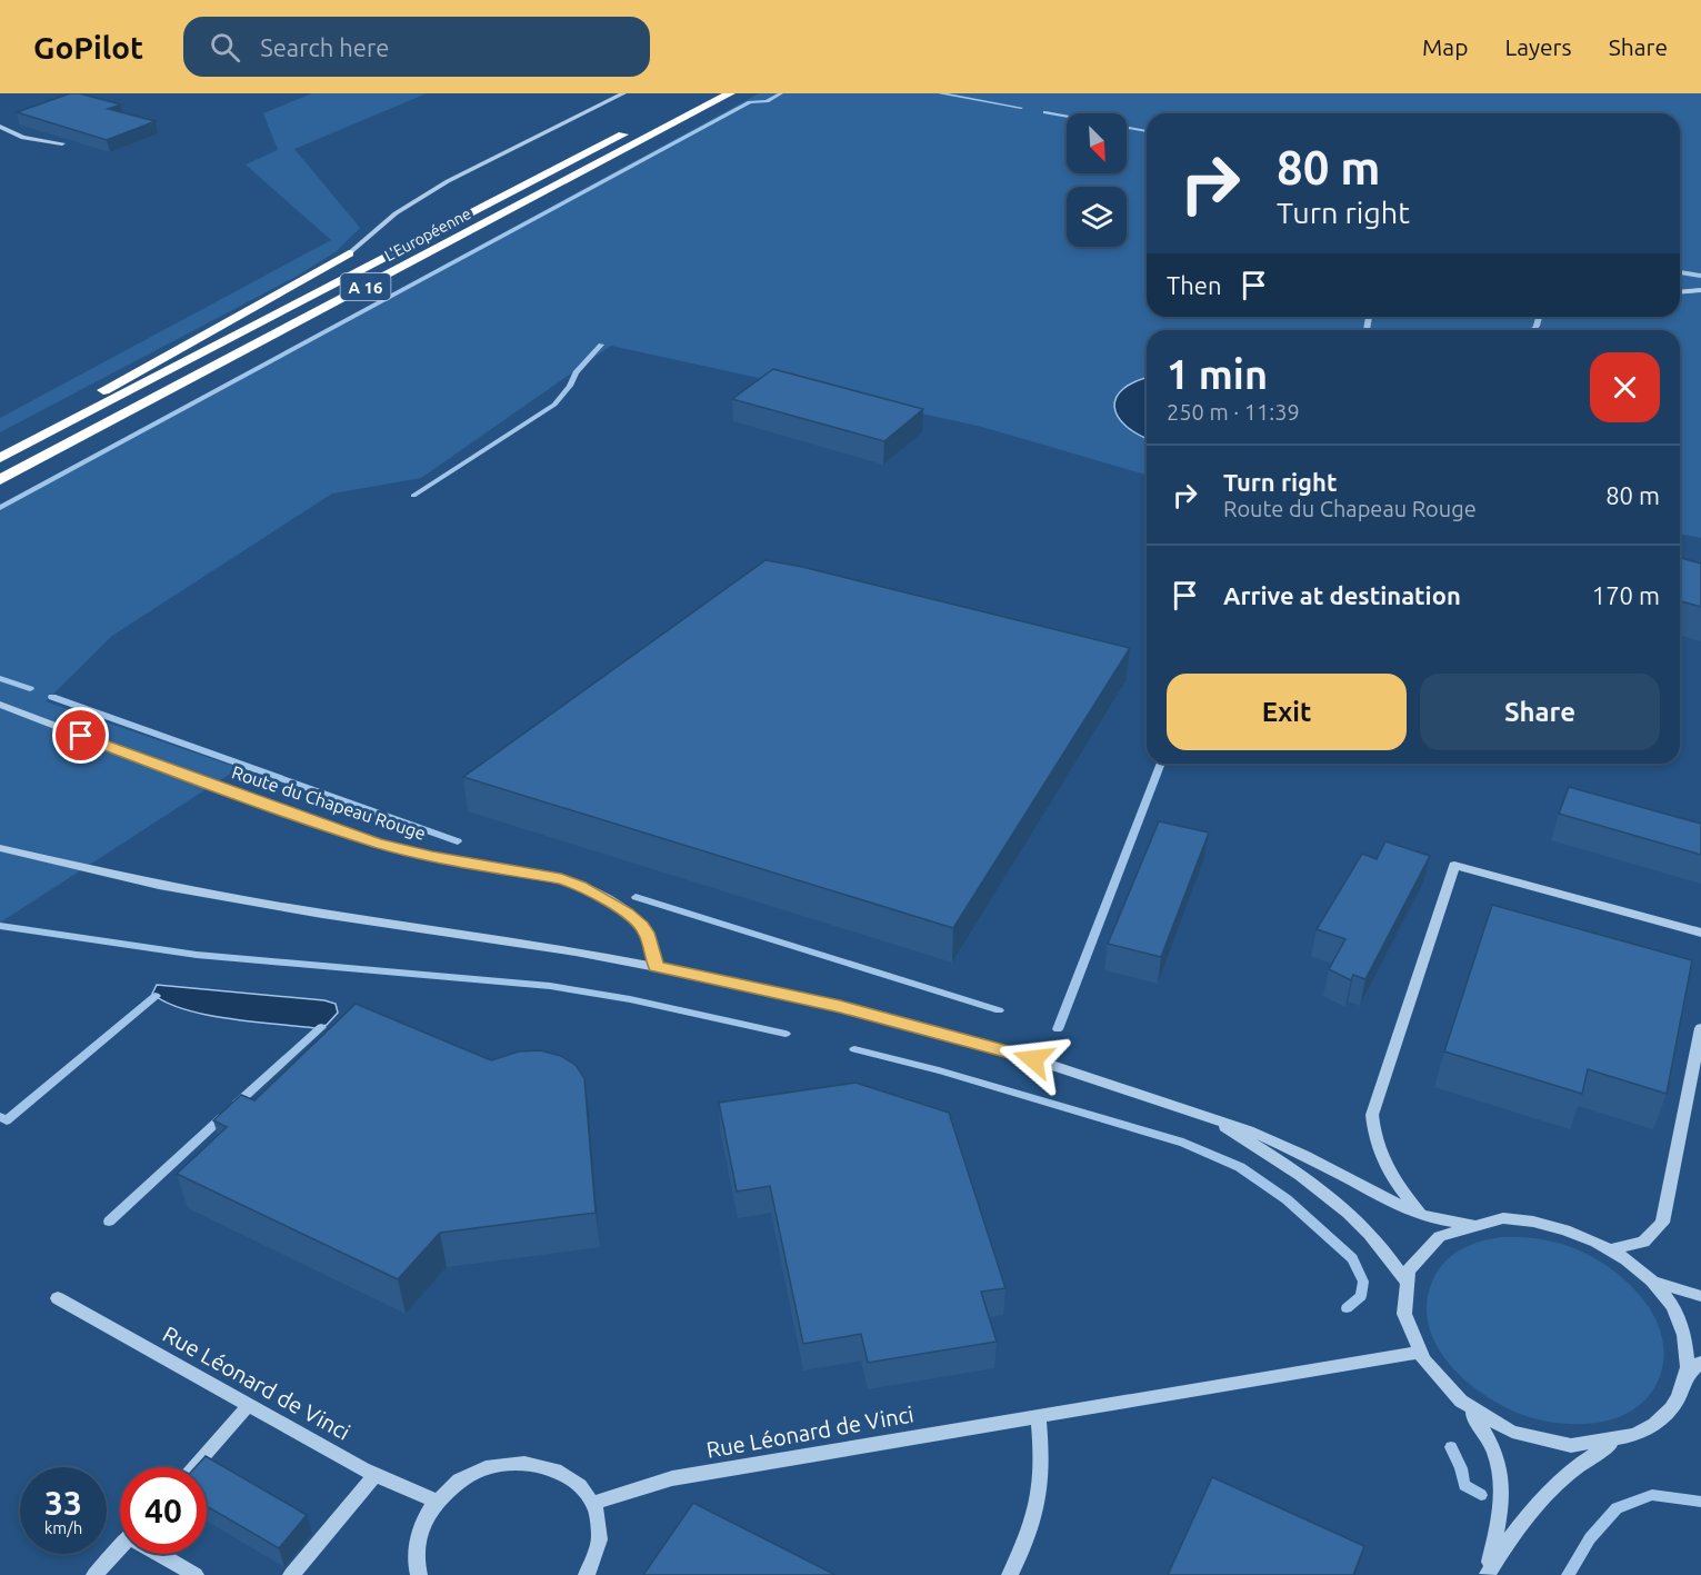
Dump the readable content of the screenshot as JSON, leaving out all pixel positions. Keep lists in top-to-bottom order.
{
  "streets": {
    "highway": ["L'Européenne", "A 16"],
    "street": ["Route du Chapeau Rouge", "Rue Léonard de Vinci"]
  },
  "north": "bottom right",
  "page": {
    "header": "GoPilot",
    "search": "Search here",
    "nav": ["Map", "Layers", "Share"],
    "turn": ["80 m", "Turn right"],
    "then": "Then",
    "heading": ["1 min", "250 m · 11:39"],
    "list": [
      {
        "name": "Turn right",
        "note": "Route du Chapeau Rouge",
        "value": "80 m"
      },
      {
        "name": "Arrive at destination",
        "value": "170 m"
      }
    ],
    "buttons": ["Exit", "Share"],
    "speed": "33 km/h",
    "limit": "40"
  }
}
